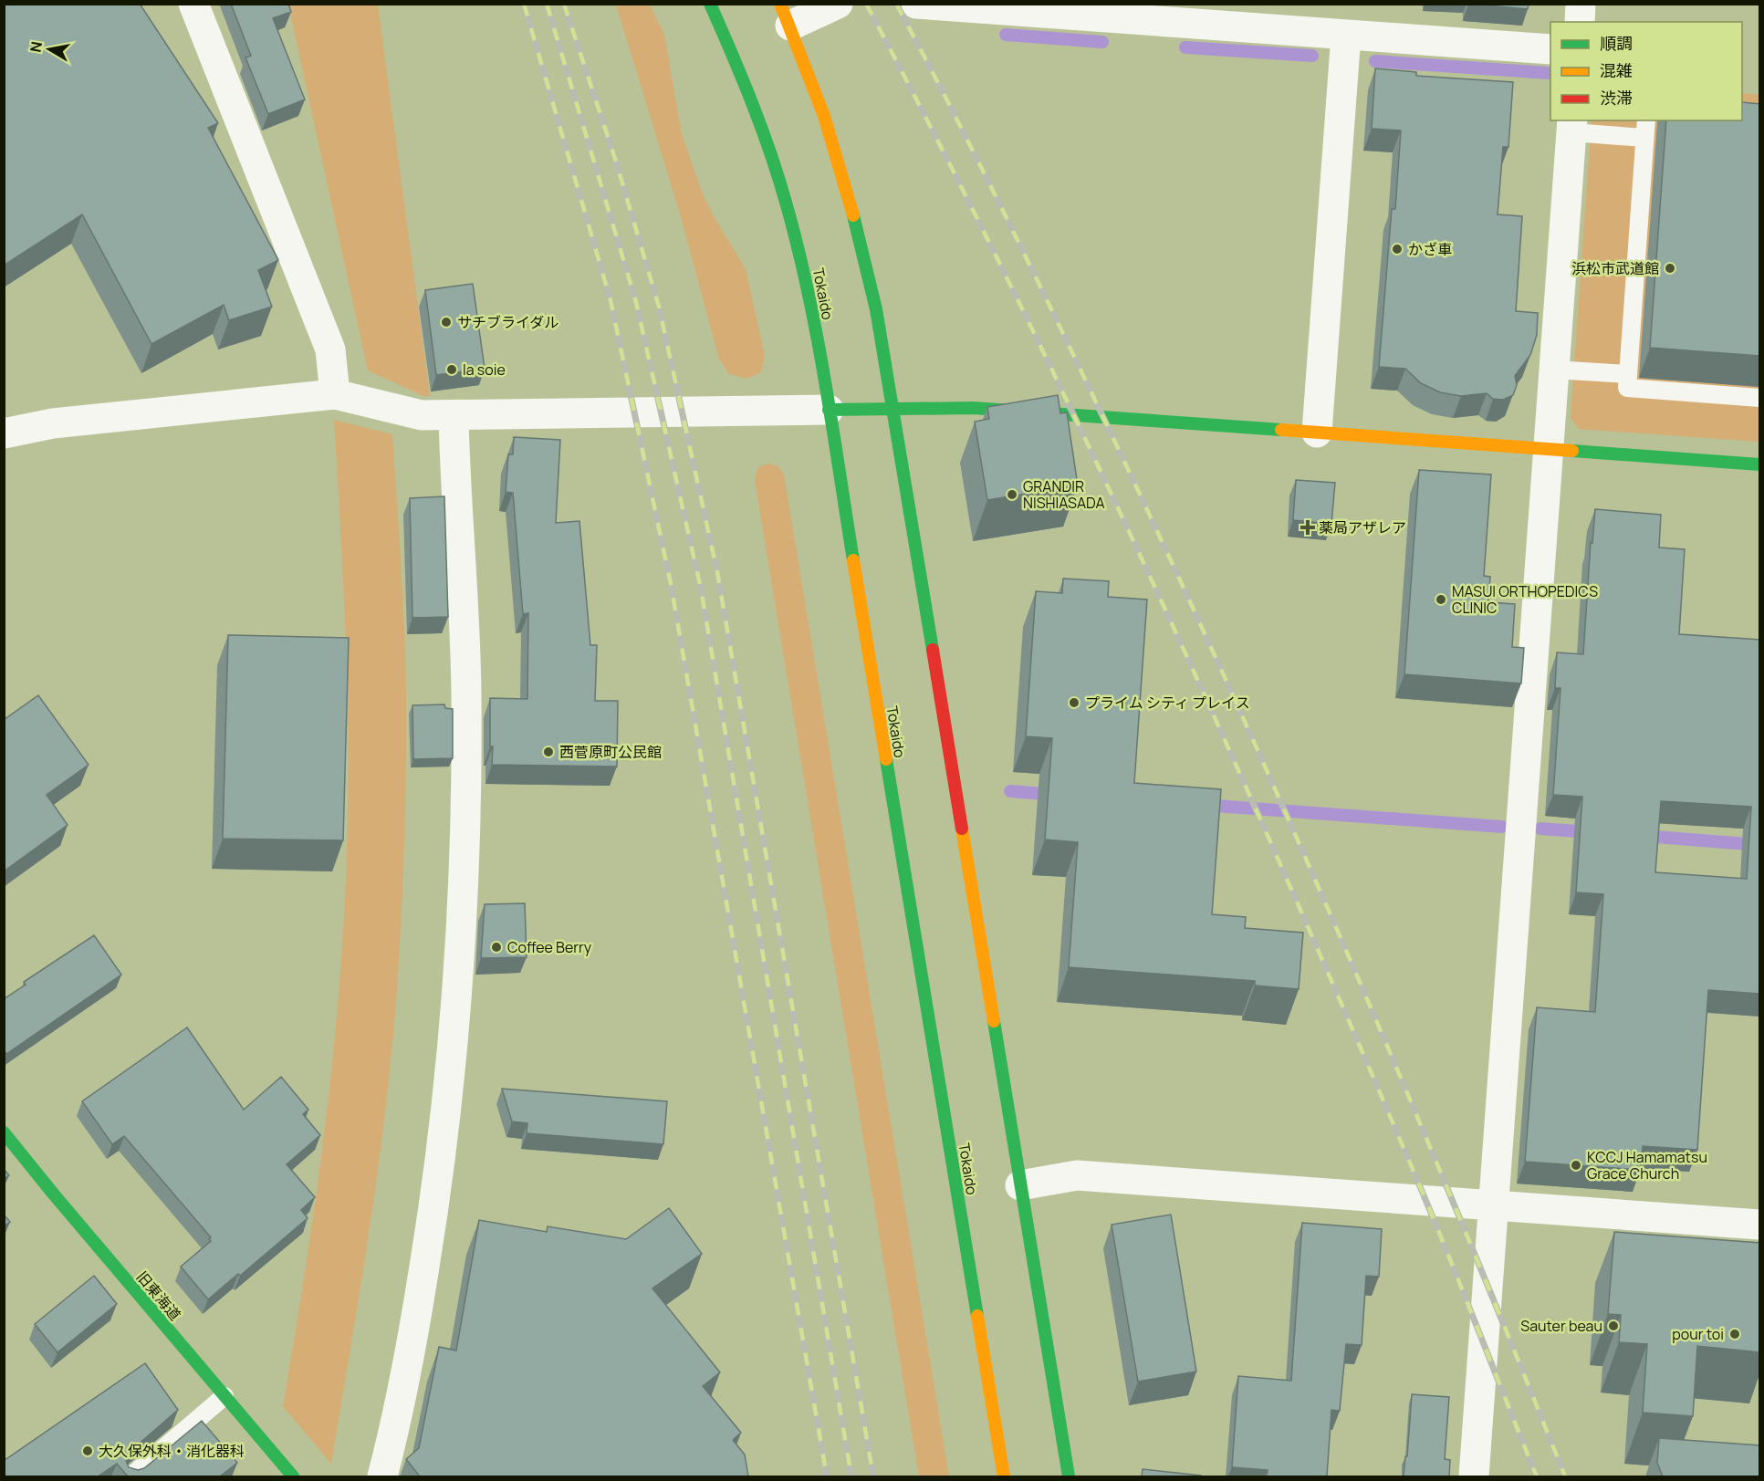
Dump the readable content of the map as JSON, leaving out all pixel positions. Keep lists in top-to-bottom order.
{
  "streets": {
    "main road": ["Tokaido", "旧東海道"]
  },
  "places": {
    "other": [
      "かざ車",
      "浜松市武道館",
      "サチブライダル",
      "la soie",
      "GRANDIR NISHIASADA",
      "MASUI ORTHOPEDICS CLINIC",
      "プライム シティ プレイス",
      "西菅原町公民館",
      "Coffee Berry",
      "KCCJ Hamamatsu Grace Church",
      "Sauter beau",
      "pour toi",
      "大久保外科・消化器科"
    ],
    "health": ["薬局アザレア"]
  },
  "legend": ["順調", "混雑", "渋滞"],
  "north": "left"
}
